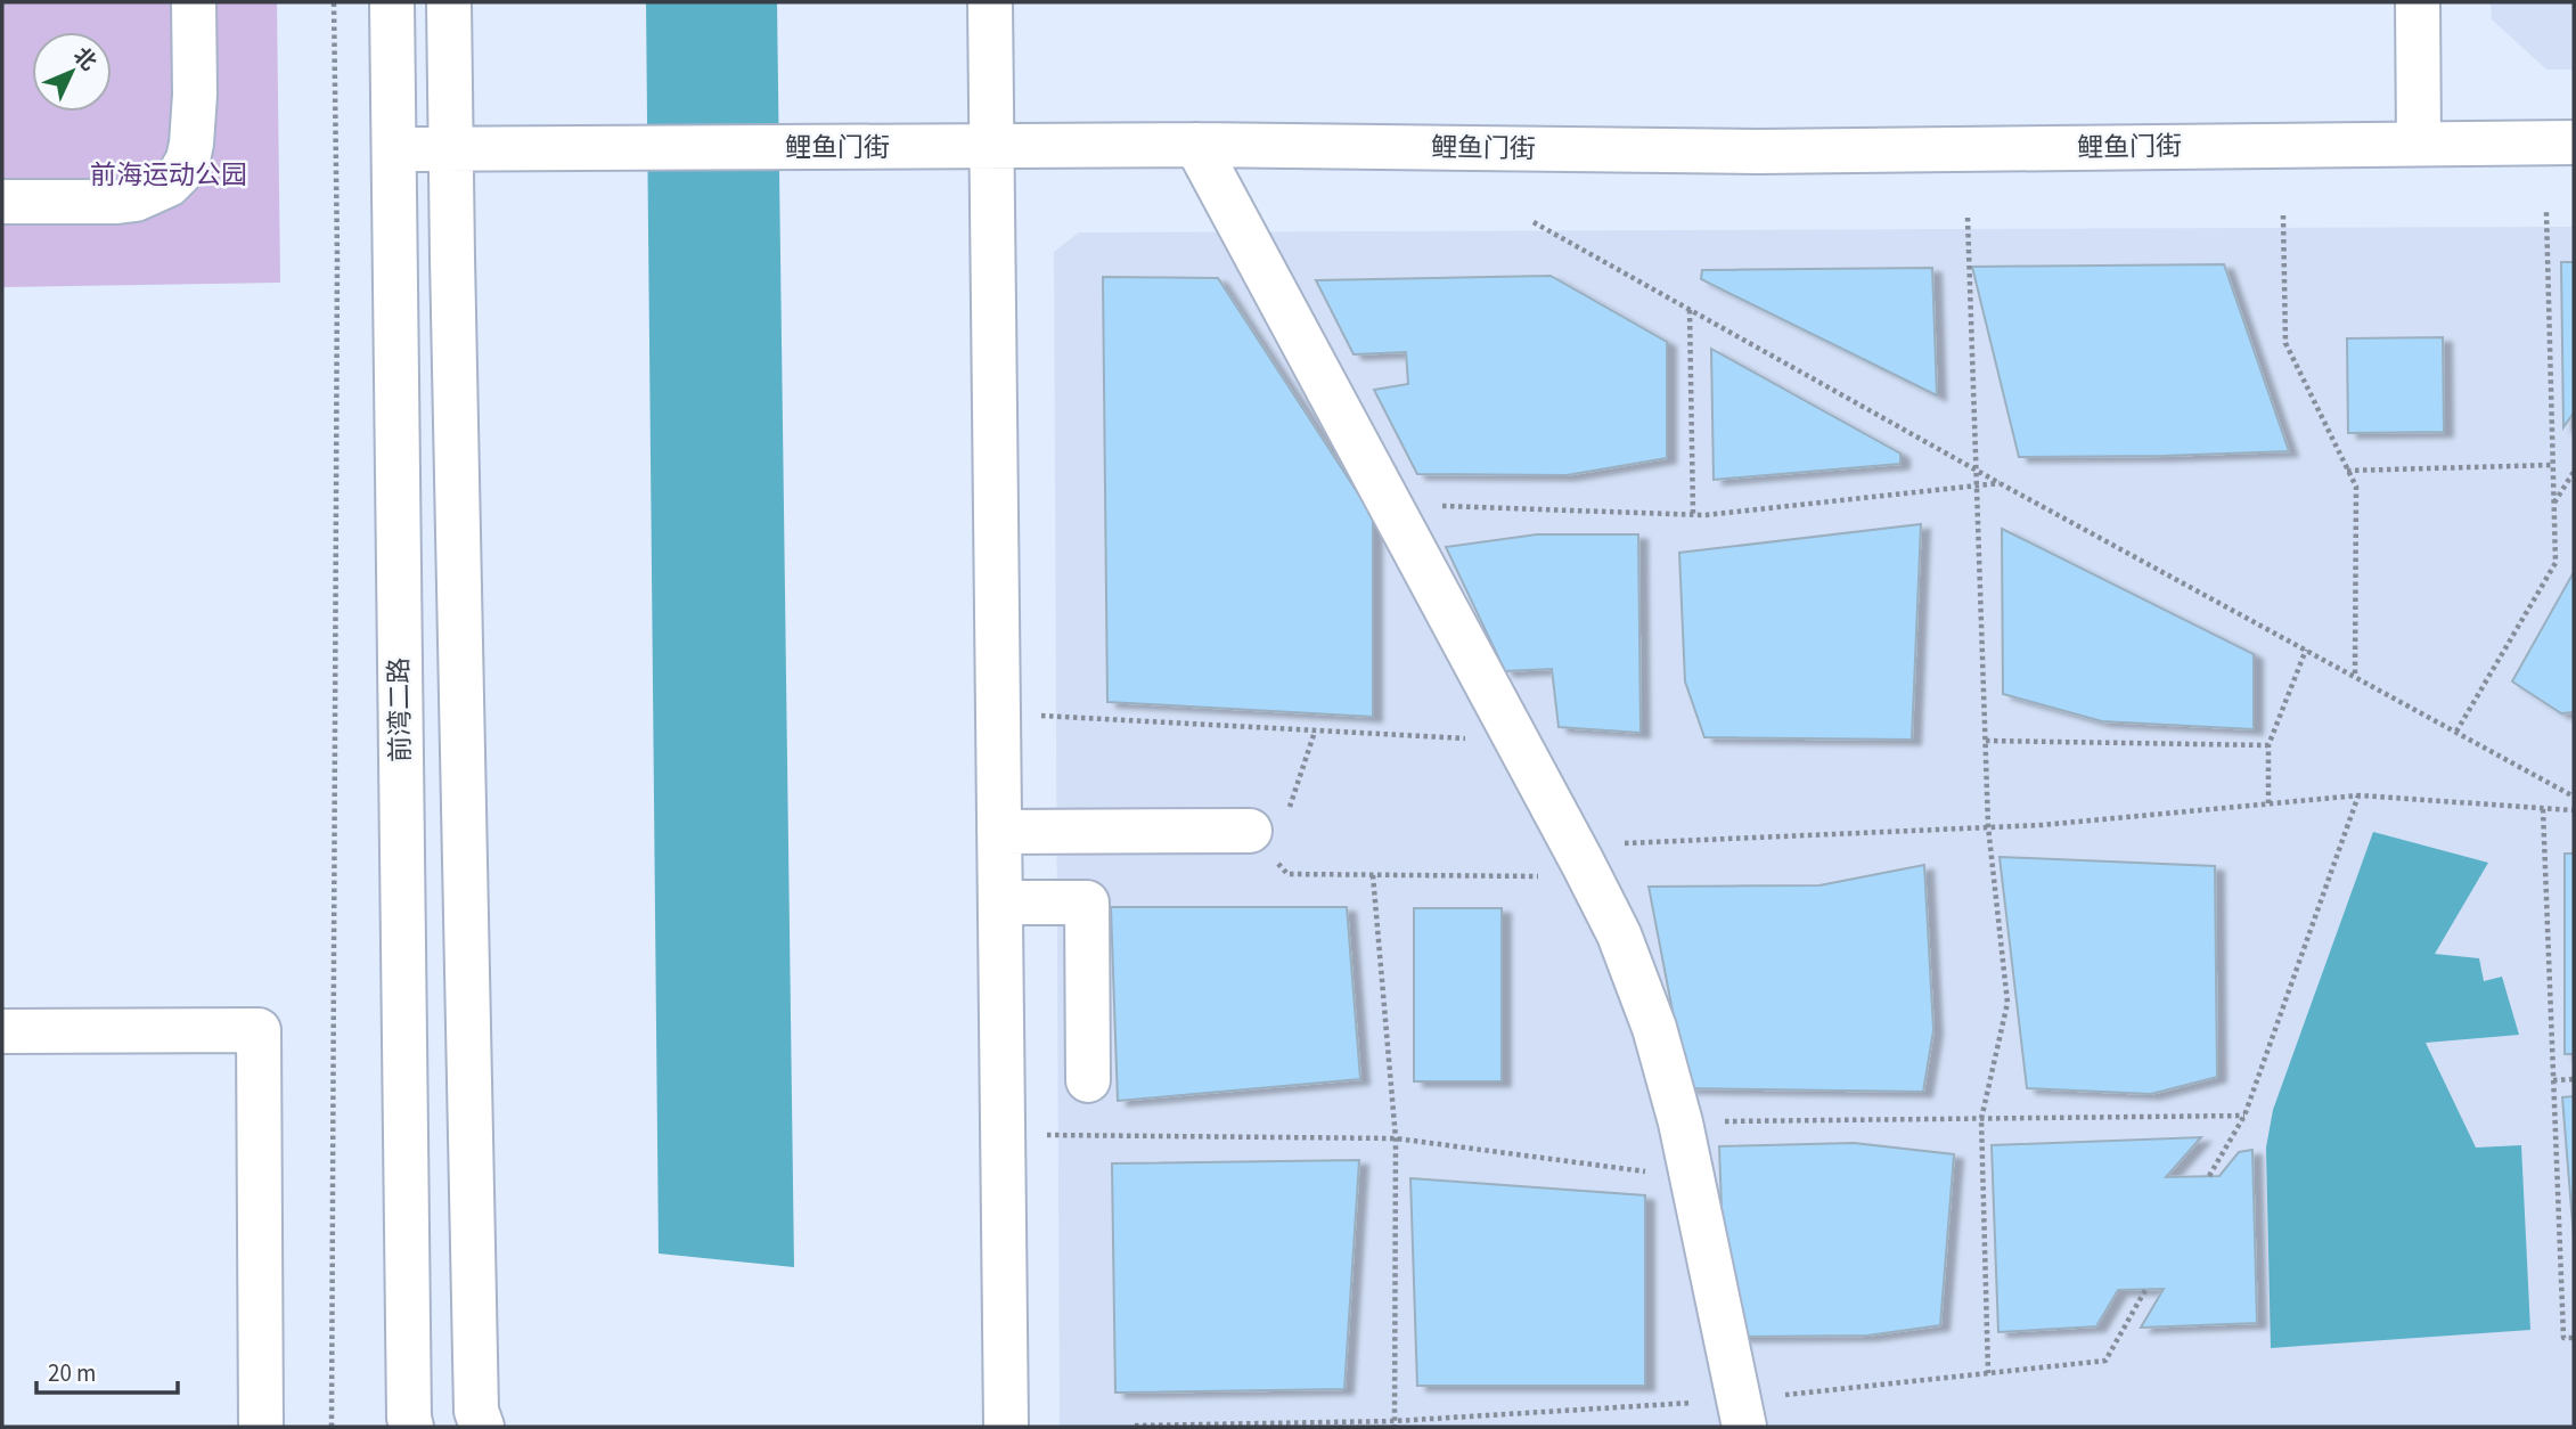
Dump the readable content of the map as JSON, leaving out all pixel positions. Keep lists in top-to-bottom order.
{
  "streets": {
    "street": ["鲤鱼门街", "前湾二路"]
  },
  "crossings": [
    ["鲤鱼门街", "前湾二路"]
  ],
  "parks": ["前海运动公园"],
  "scale_bar": "20 m",
  "north": "top right"
}
